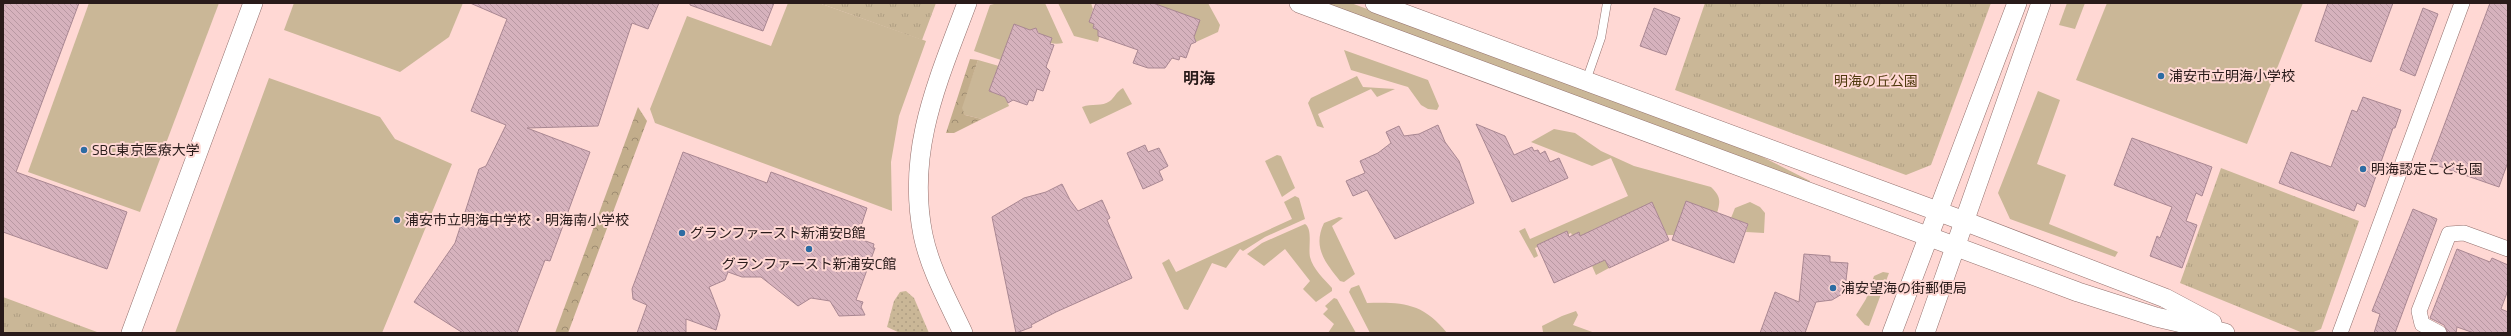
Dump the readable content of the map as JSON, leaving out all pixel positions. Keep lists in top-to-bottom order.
{
  "districts": ["明海"],
  "parks": ["明海の丘公園"],
  "places": [
    "浦安市立明海小学校",
    "SBC東京医療大学",
    "明海認定こども園",
    "浦安市立明海中学校・明海南小学校",
    "グランファースト新浦安B館",
    "グランファースト新浦安C館",
    "浦安望海の街郵便局"
  ]
}
